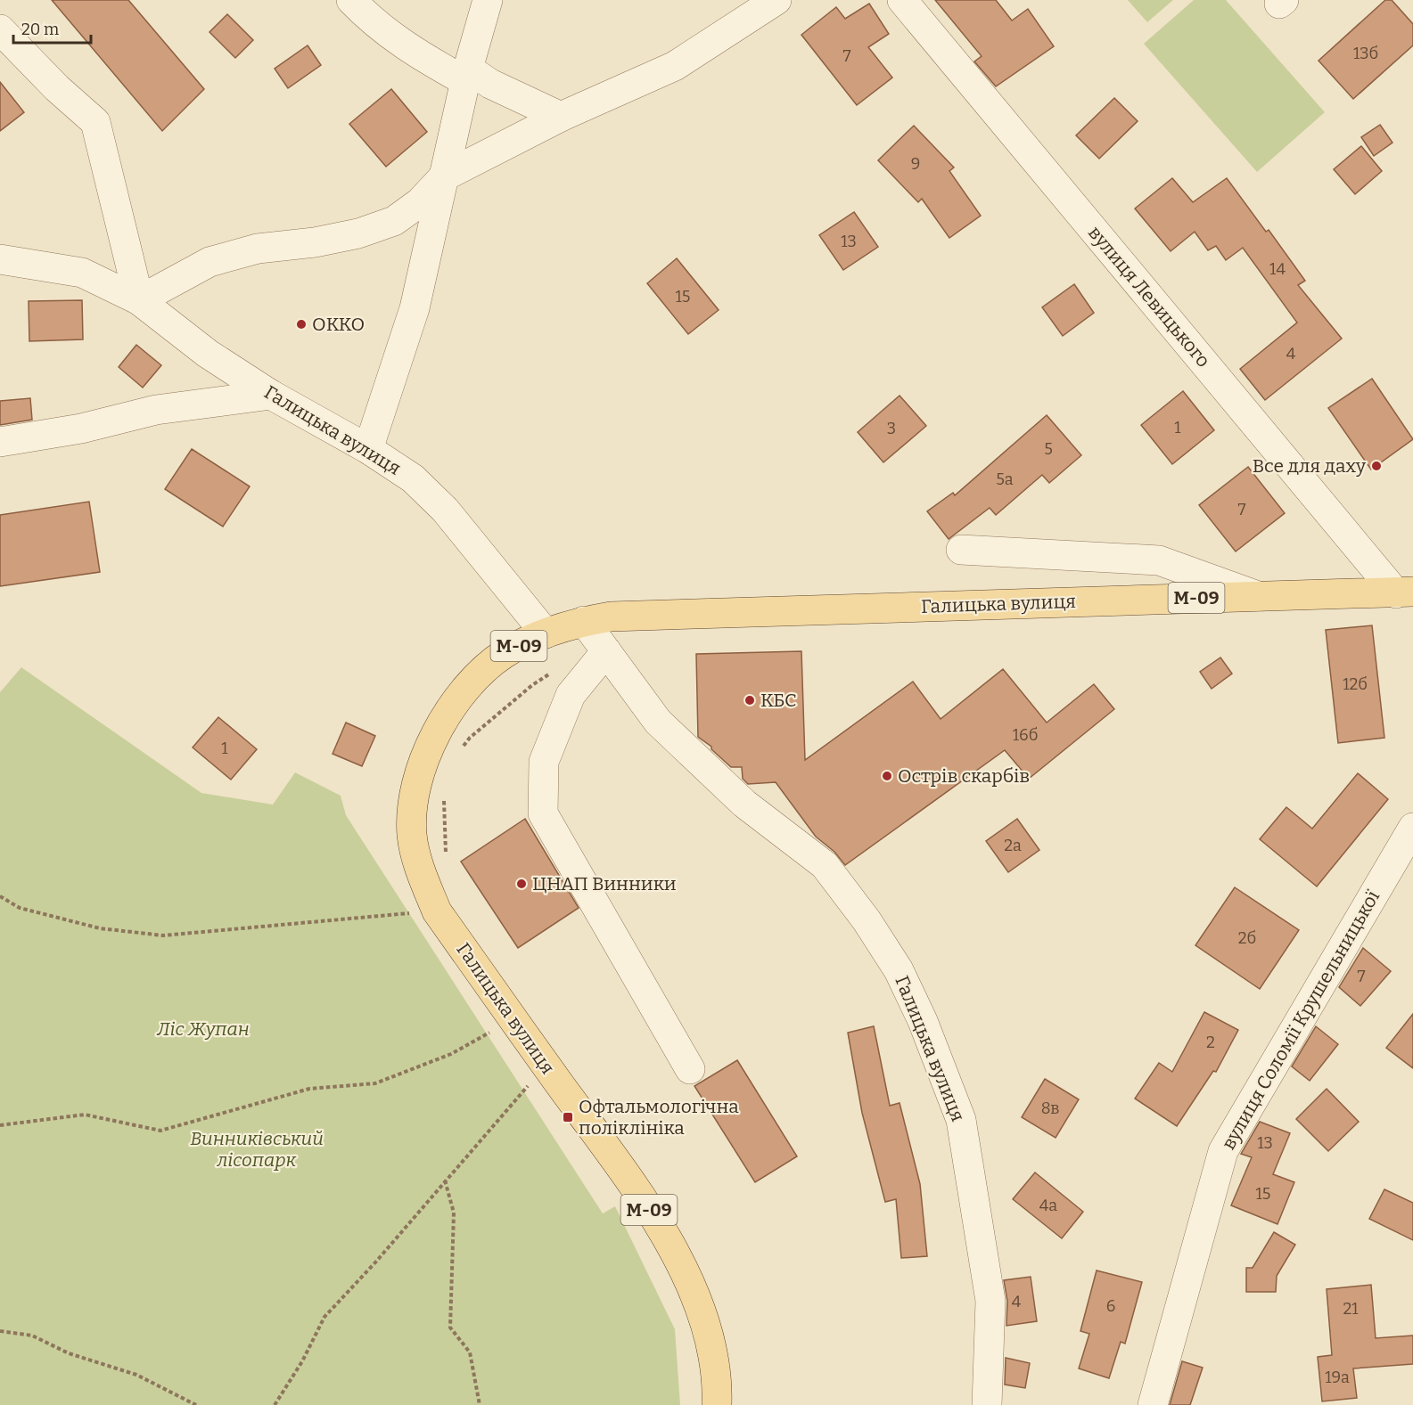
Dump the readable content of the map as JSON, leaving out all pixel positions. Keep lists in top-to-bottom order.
{
  "streets": {
    "main road": ["Галицька вулиця", "М-09"],
    "street": ["вулиця Левицького", "вулиця Соломії Крушельницької"]
  },
  "crossings": [
    ["вулиця Левицького", "Галицька вулиця"]
  ],
  "parks": ["Ліс Жупан", "Винниківський лісопарк"],
  "places": {
    "other": [
      "ОККО",
      "Все для даху",
      "КБС",
      "Острів скарбів",
      "ЦНАП Винники"
    ],
    "transit": ["Офтальмологічна поліклініка"]
  },
  "house_numbers": [
    "13б",
    "7",
    "9",
    "13",
    "14",
    "15",
    "4",
    "1",
    "3",
    "5",
    "5а",
    "7",
    "12б",
    "16б",
    "1",
    "2а",
    "2б",
    "7",
    "2",
    "8в",
    "13",
    "15",
    "4а",
    "4",
    "6",
    "21",
    "19а"
  ],
  "scale_bar": "20 m"
}
